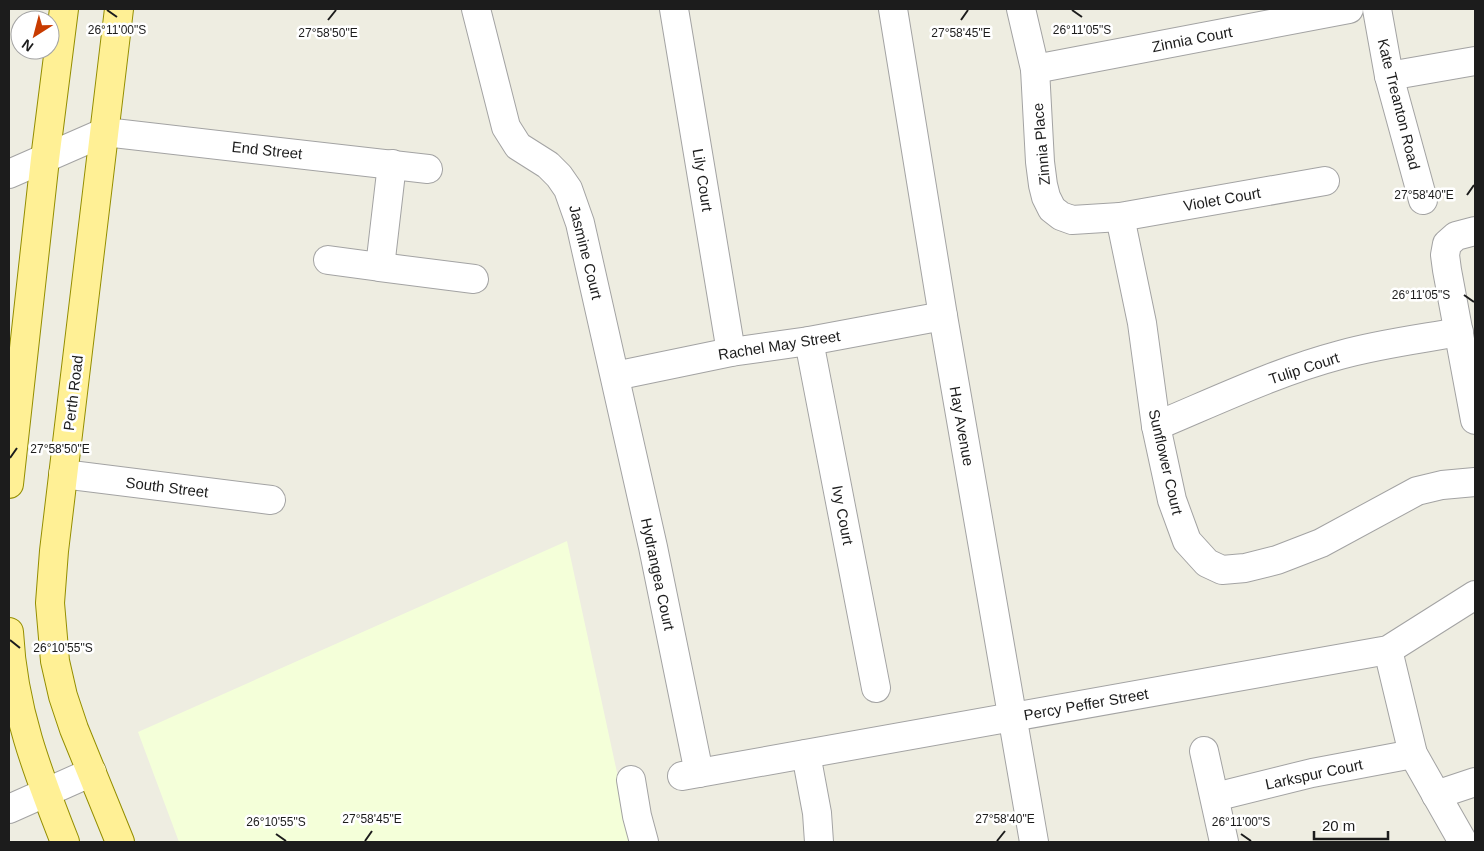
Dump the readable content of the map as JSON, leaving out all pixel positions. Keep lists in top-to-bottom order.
{
  "streets": {
    "main road": ["Perth Road"],
    "street": [
      "Zinnia Court",
      "Kate Treanton Road",
      "Zinnia Place",
      "End Street",
      "Lily Court",
      "Violet Court",
      "Jasmine Court",
      "Rachel May Street",
      "Tulip Court",
      "Hay Avenue",
      "Sunflower Court",
      "South Street",
      "Ivy Court",
      "Hydrangea Court",
      "Percy Peffer Street",
      "Larkspur Court"
    ]
  },
  "crossings": [
    ["Zinnia Court", "Zinnia Place"],
    ["Zinnia Place", "Violet Court"],
    ["Zinnia Place", "Sunflower Court"],
    ["End Street", "Perth Road"],
    ["Lily Court", "Rachel May Street"],
    ["Violet Court", "Sunflower Court"],
    ["Jasmine Court", "Rachel May Street"],
    ["Jasmine Court", "Hydrangea Court"],
    ["Rachel May Street", "Hay Avenue"],
    ["Rachel May Street", "Ivy Court"],
    ["Rachel May Street", "Hydrangea Court"],
    ["Tulip Court", "Sunflower Court"],
    ["Perth Road", "South Street"],
    ["Hay Avenue", "Percy Peffer Street"],
    ["Hydrangea Court", "Percy Peffer Street"]
  ],
  "scale_bar": "20 m",
  "north": "bottom left",
  "coordinates": [
    "26°11'05\"S",
    "26°11'00\"S",
    "27°58'50\"E",
    "27°58'45\"E",
    "27°58'40\"E",
    "26°10'55\"S"
  ]
}
